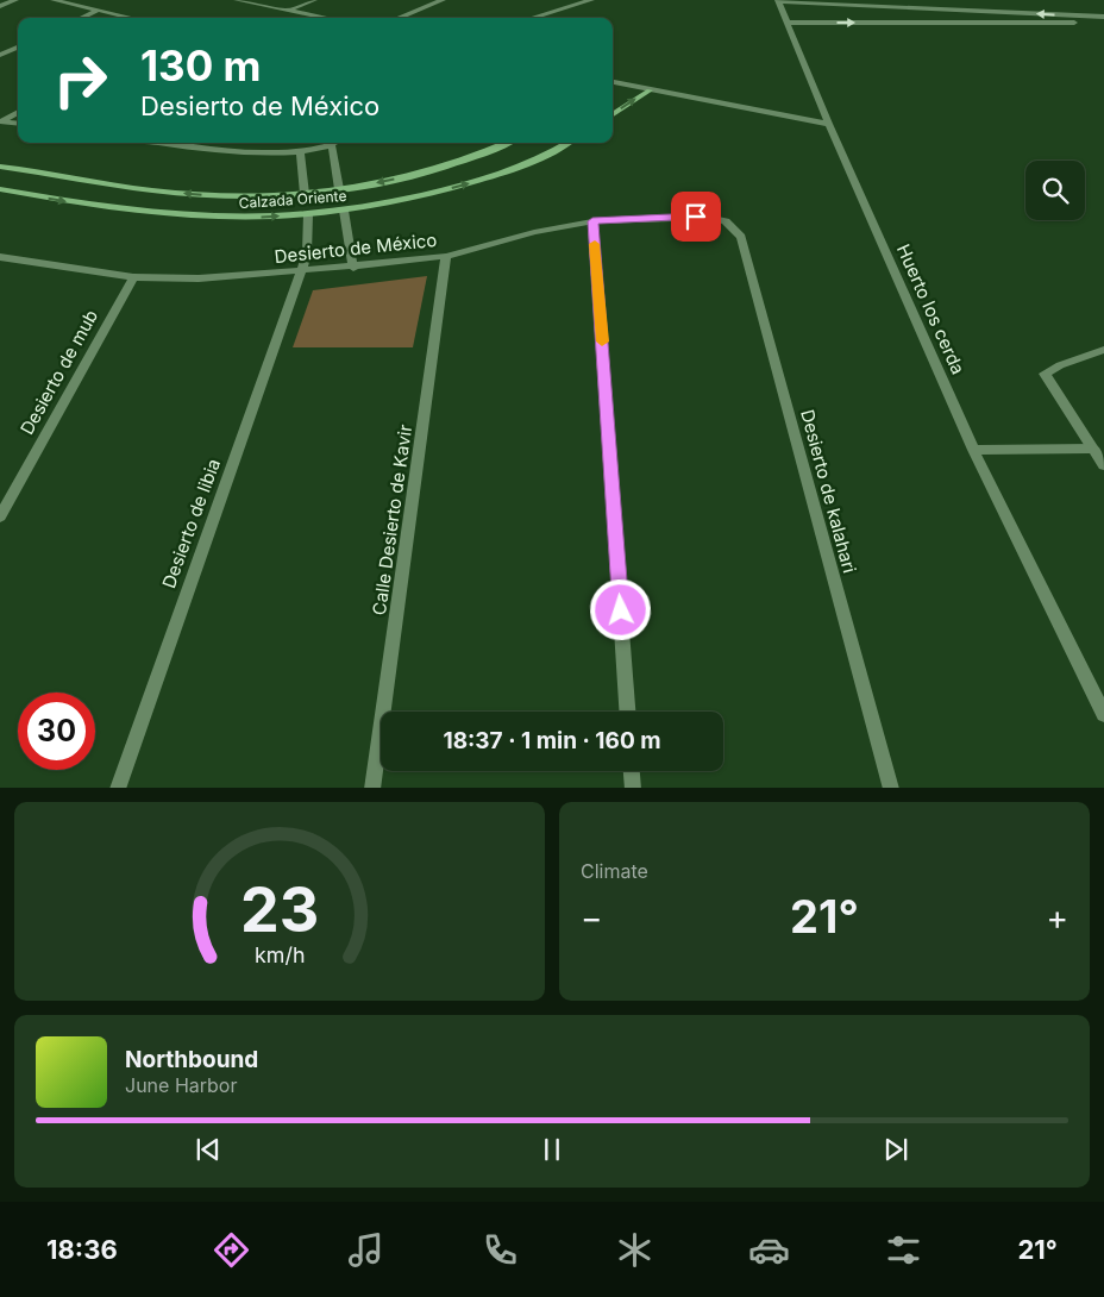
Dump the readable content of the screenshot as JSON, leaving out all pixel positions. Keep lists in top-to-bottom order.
{
  "streets": {
    "street": [
      "Calzada Oriente",
      "Desierto de México",
      "Huerto los cerda",
      "Desierto de mub",
      "Desierto de kalahari",
      "Calle Desierto de Kavir",
      "Desierto de libia"
    ]
  },
  "crossings": [
    ["Calzada Oriente", "Desierto de libia"],
    ["Desierto de México", "Desierto de mub"],
    ["Desierto de México", "Desierto de kalahari"],
    ["Desierto de México", "Calle Desierto de Kavir"],
    ["Desierto de México", "Desierto de libia"]
  ],
  "page": {
    "turn": ["130 m", "Desierto de México"],
    "limit": "30",
    "trip": "18:37 · 1 min · 160 m",
    "tile": "Climate",
    "heat": ["−", "21°", "+"],
    "song": ["Northbound", "June Harbor"],
    "tabs": ["18:36", "21°"],
    "gauge": ["23", "km/h"]
  }
}
